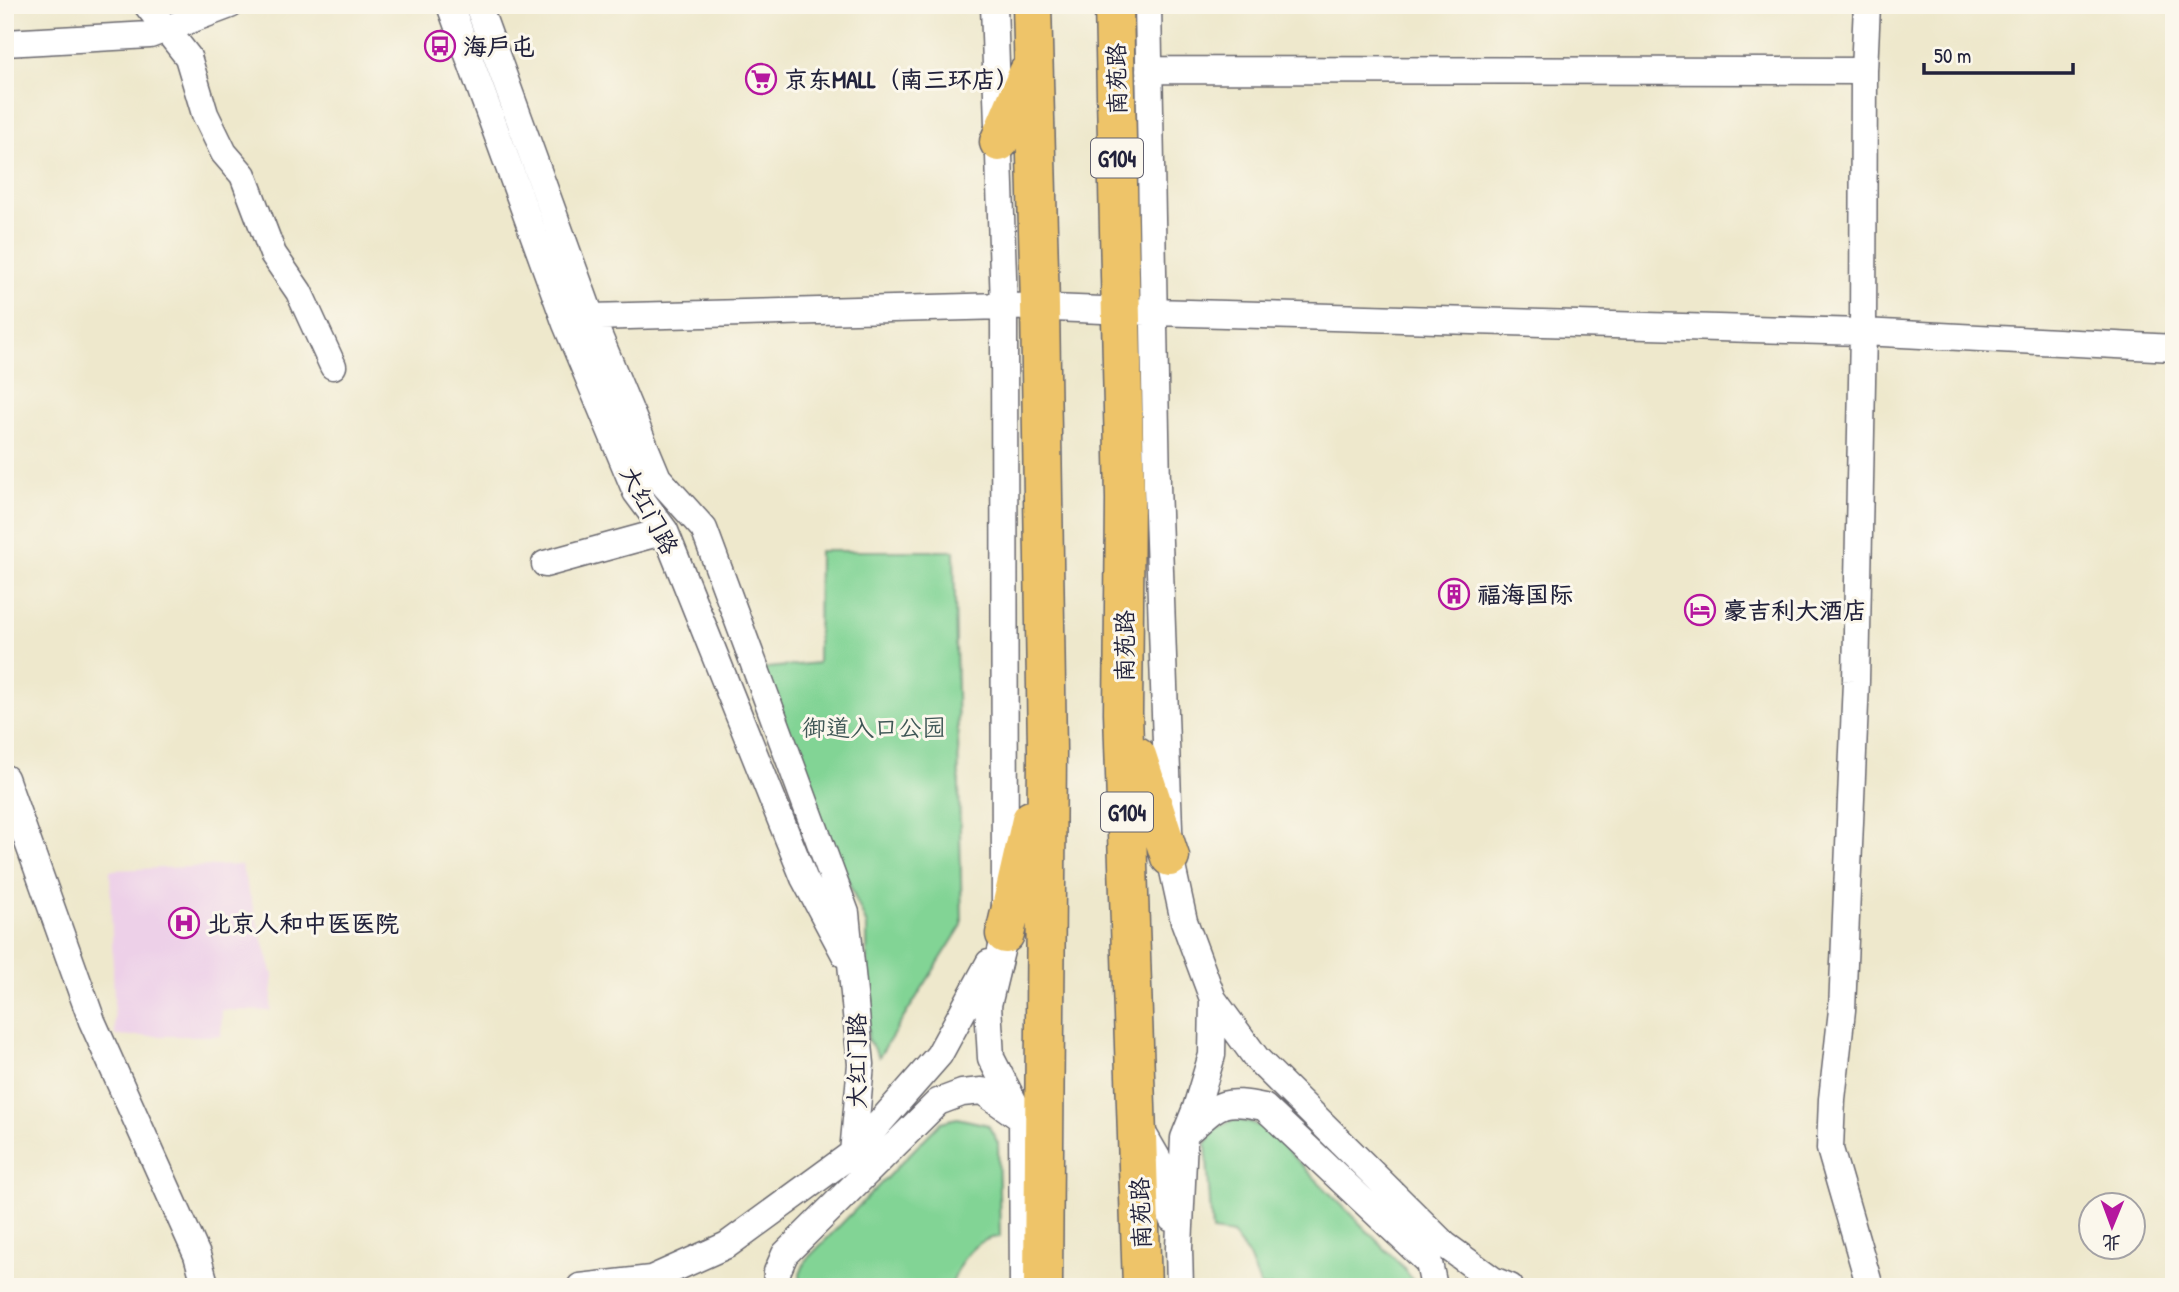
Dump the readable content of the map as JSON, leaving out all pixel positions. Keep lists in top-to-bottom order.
{
  "streets": {
    "highway": ["南苑路", "G104"],
    "street": ["大红门路"]
  },
  "parks": ["御道入口公园"],
  "places": {
    "bus stop": ["海户屯"],
    "supermarket": ["京东MALL（南三环店）"],
    "building": ["福海国际"],
    "hotel": ["豪吉利大酒店"],
    "hospital": ["北京人和中医医院"]
  },
  "scale_bar": "50 m",
  "north": "bottom"
}
